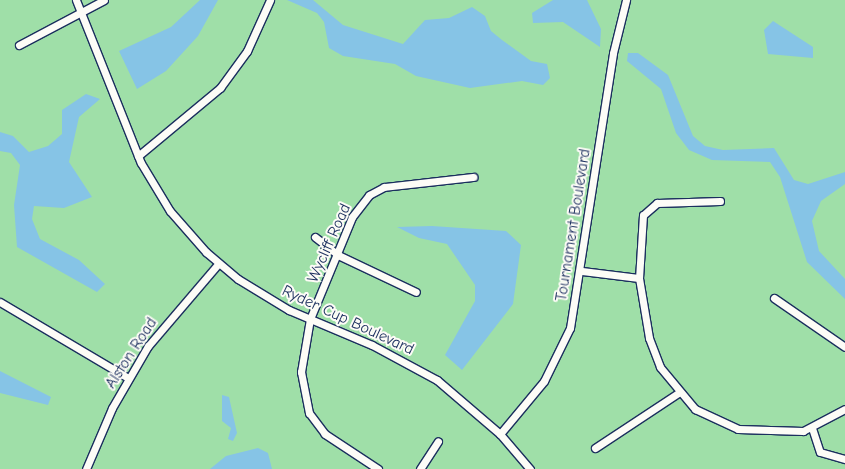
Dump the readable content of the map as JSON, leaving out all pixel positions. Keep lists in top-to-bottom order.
{
  "streets": {
    "street": [
      "Tournament Boulevard",
      "Wycliff Road",
      "Ryder Cup Boulevard",
      "Alston Road"
    ]
  },
  "crossings": [
    ["Tournament Boulevard", "Ryder Cup Boulevard"],
    ["Wycliff Road", "Ryder Cup Boulevard"],
    ["Ryder Cup Boulevard", "Alston Road"]
  ]
}
